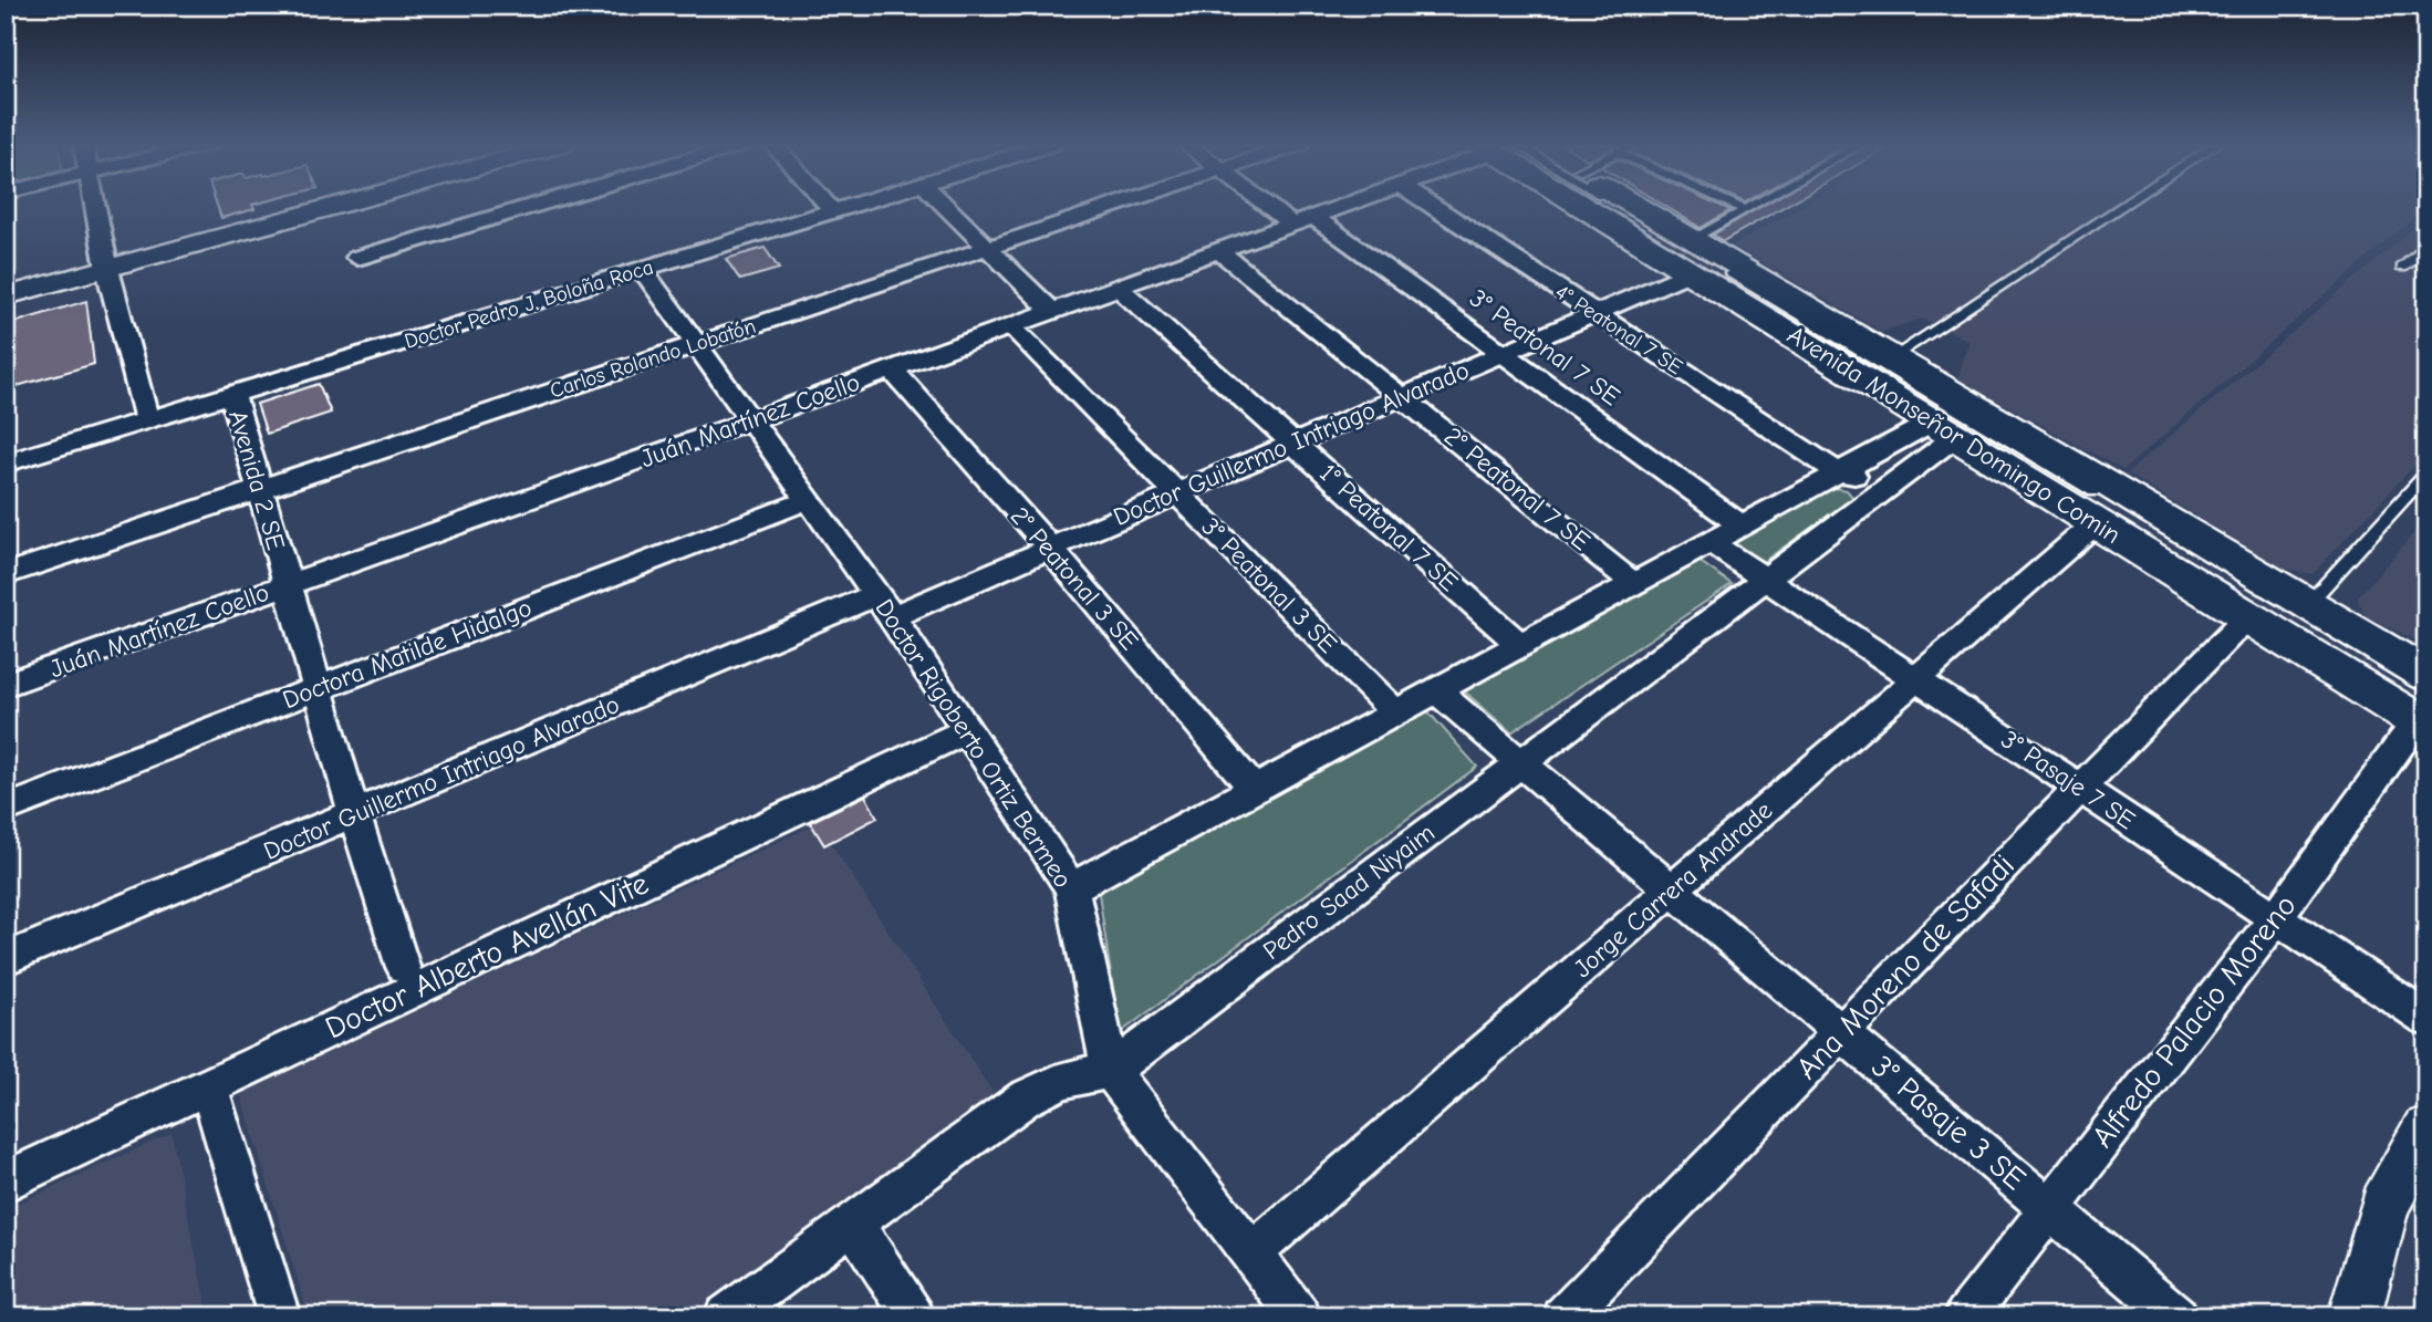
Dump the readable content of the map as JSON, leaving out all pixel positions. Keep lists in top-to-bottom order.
{
  "streets": {
    "main road": ["Avenida Monseñor Domingo Comin"],
    "street": [
      "Doctor Pedro J. Boloña Roca",
      "4° Peatonal 7 SE",
      "3° Peatonal 7 SE",
      "Carlos Rolando Lobatón",
      "Juán Martínez Coello",
      "Doctor Guillermo Intriago Alvarado",
      "Avenida 2 SE",
      "2° Peatonal 7 SE",
      "1° Peatonal 7 SE",
      "2° Peatonal 3 SE",
      "3° Peatonal 3 SE",
      "Doctora Matilde Hidalgo",
      "Doctor Rigoberto Ortiz Bermeo",
      "3° Pasaje 7 SE",
      "Jorge Carrera Andrade",
      "Pedro Saad Niyaim",
      "Doctor Alberto Avellán Vite",
      "Ana Moreno de Safadi",
      "Alfredo Palacio Moreno",
      "3° Pasaje 3 SE"
    ]
  },
  "crossings": [
    ["Doctor Pedro J. Boloña Roca", "Avenida 2 SE"],
    ["Doctor Pedro J. Boloña Roca", "Doctor Rigoberto Ortiz Bermeo"],
    ["4° Peatonal 7 SE", "Doctor Guillermo Intriago Alvarado"],
    ["4° Peatonal 7 SE", "Pedro Saad Niyaim"],
    ["3° Peatonal 7 SE", "Juán Martínez Coello"],
    ["3° Peatonal 7 SE", "Doctor Guillermo Intriago Alvarado"],
    ["Carlos Rolando Lobatón", "Avenida 2 SE"],
    ["Carlos Rolando Lobatón", "Doctor Rigoberto Ortiz Bermeo"],
    ["Juán Martínez Coello", "Avenida 2 SE"],
    ["Juán Martínez Coello", "2° Peatonal 7 SE"],
    ["Juán Martínez Coello", "1° Peatonal 7 SE"],
    ["Juán Martínez Coello", "2° Peatonal 3 SE"],
    ["Juán Martínez Coello", "3° Peatonal 3 SE"],
    ["Juán Martínez Coello", "Doctor Rigoberto Ortiz Bermeo"],
    ["Avenida Monseñor Domingo Comin", "Doctor Guillermo Intriago Alvarado"],
    ["Avenida Monseñor Domingo Comin", "Jorge Carrera Andrade"],
    ["Avenida Monseñor Domingo Comin", "Pedro Saad Niyaim"],
    ["Avenida Monseñor Domingo Comin", "Ana Moreno de Safadi"],
    ["Avenida Monseñor Domingo Comin", "Alfredo Palacio Moreno"],
    ["Doctor Guillermo Intriago Alvarado", "Avenida 2 SE"],
    ["Doctor Guillermo Intriago Alvarado", "2° Peatonal 7 SE"],
    ["Doctor Guillermo Intriago Alvarado", "1° Peatonal 7 SE"],
    ["Doctor Guillermo Intriago Alvarado", "2° Peatonal 3 SE"],
    ["Doctor Guillermo Intriago Alvarado", "3° Peatonal 3 SE"],
    ["Doctor Guillermo Intriago Alvarado", "Doctor Rigoberto Ortiz Bermeo"],
    ["Avenida 2 SE", "Doctora Matilde Hidalgo"],
    ["Doctora Matilde Hidalgo", "Doctor Rigoberto Ortiz Bermeo"],
    ["Doctor Rigoberto Ortiz Bermeo", "Jorge Carrera Andrade"],
    ["Doctor Rigoberto Ortiz Bermeo", "Pedro Saad Niyaim"],
    ["Doctor Rigoberto Ortiz Bermeo", "Doctor Alberto Avellán Vite"],
    ["3° Pasaje 7 SE", "Jorge Carrera Andrade"],
    ["3° Pasaje 7 SE", "Pedro Saad Niyaim"],
    ["3° Pasaje 7 SE", "Ana Moreno de Safadi"],
    ["3° Pasaje 7 SE", "Alfredo Palacio Moreno"],
    ["Jorge Carrera Andrade", "3° Pasaje 3 SE"],
    ["Pedro Saad Niyaim", "3° Pasaje 3 SE"],
    ["Ana Moreno de Safadi", "3° Pasaje 3 SE"],
    ["Alfredo Palacio Moreno", "3° Pasaje 3 SE"]
  ]
}
